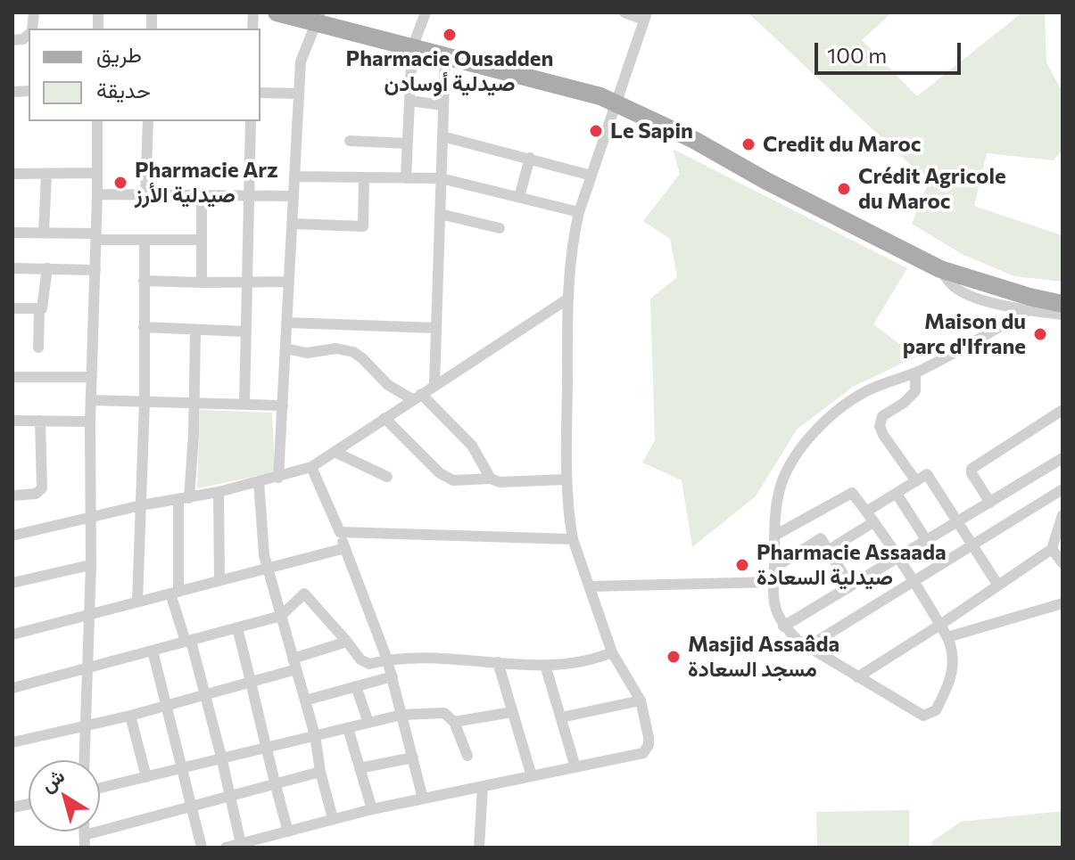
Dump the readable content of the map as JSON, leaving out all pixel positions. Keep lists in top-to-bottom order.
{
  "places": [
    "Pharmacie Ousadden صيدلية أوسادن",
    "Le Sapin",
    "Credit du Maroc",
    "Pharmacie Arz صيدلية الأرز",
    "Crédit Agricole du Maroc",
    "Maison du parc d'Ifrane",
    "Pharmacie Assaada صيدلية السعادة",
    "Masjid Assaâda مسجد السعادة"
  ],
  "legend": ["طريق", "حديقة"],
  "scale_bar": "100 m",
  "north": "top left"
}
